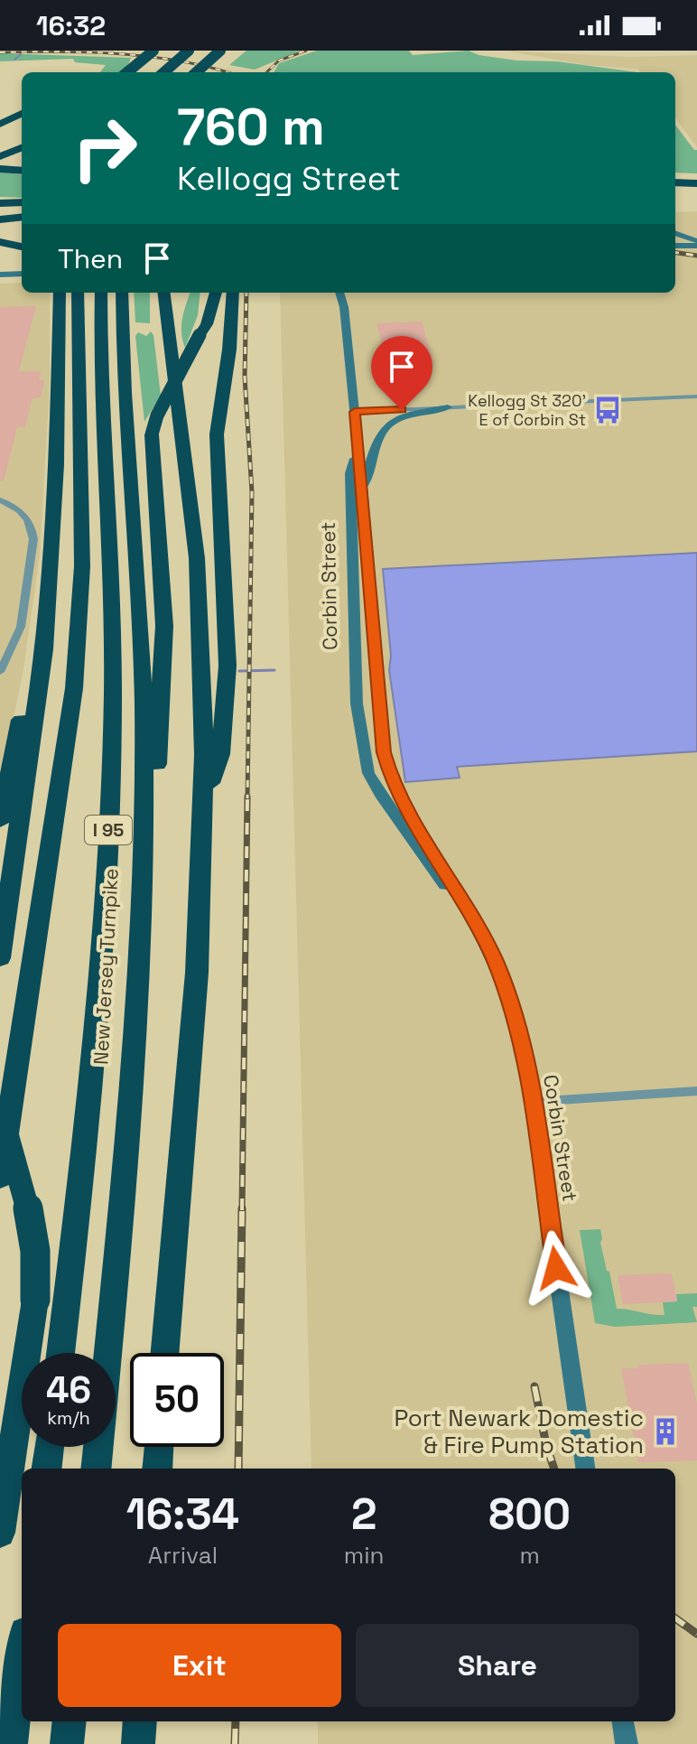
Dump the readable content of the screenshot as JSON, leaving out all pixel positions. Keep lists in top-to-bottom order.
{
  "streets": {
    "highway": ["I 95", "New Jersey Turnpike"],
    "main road": ["Corbin Street"]
  },
  "places": {
    "bus stop": ["Kellogg St 320' E of Corbin St"],
    "building": ["Port Newark Domestic & Fire Pump Station"]
  },
  "page": {
    "status": "16:32",
    "turn": ["760 m", "Kellogg Street"],
    "then": "Then",
    "speed": "46 km/h",
    "limit": "50",
    "eta": [
      "16:34",
      "Arrival",
      "2",
      "min",
      "800",
      "m"
    ],
    "buttons": ["Exit", "Share"]
  }
}
